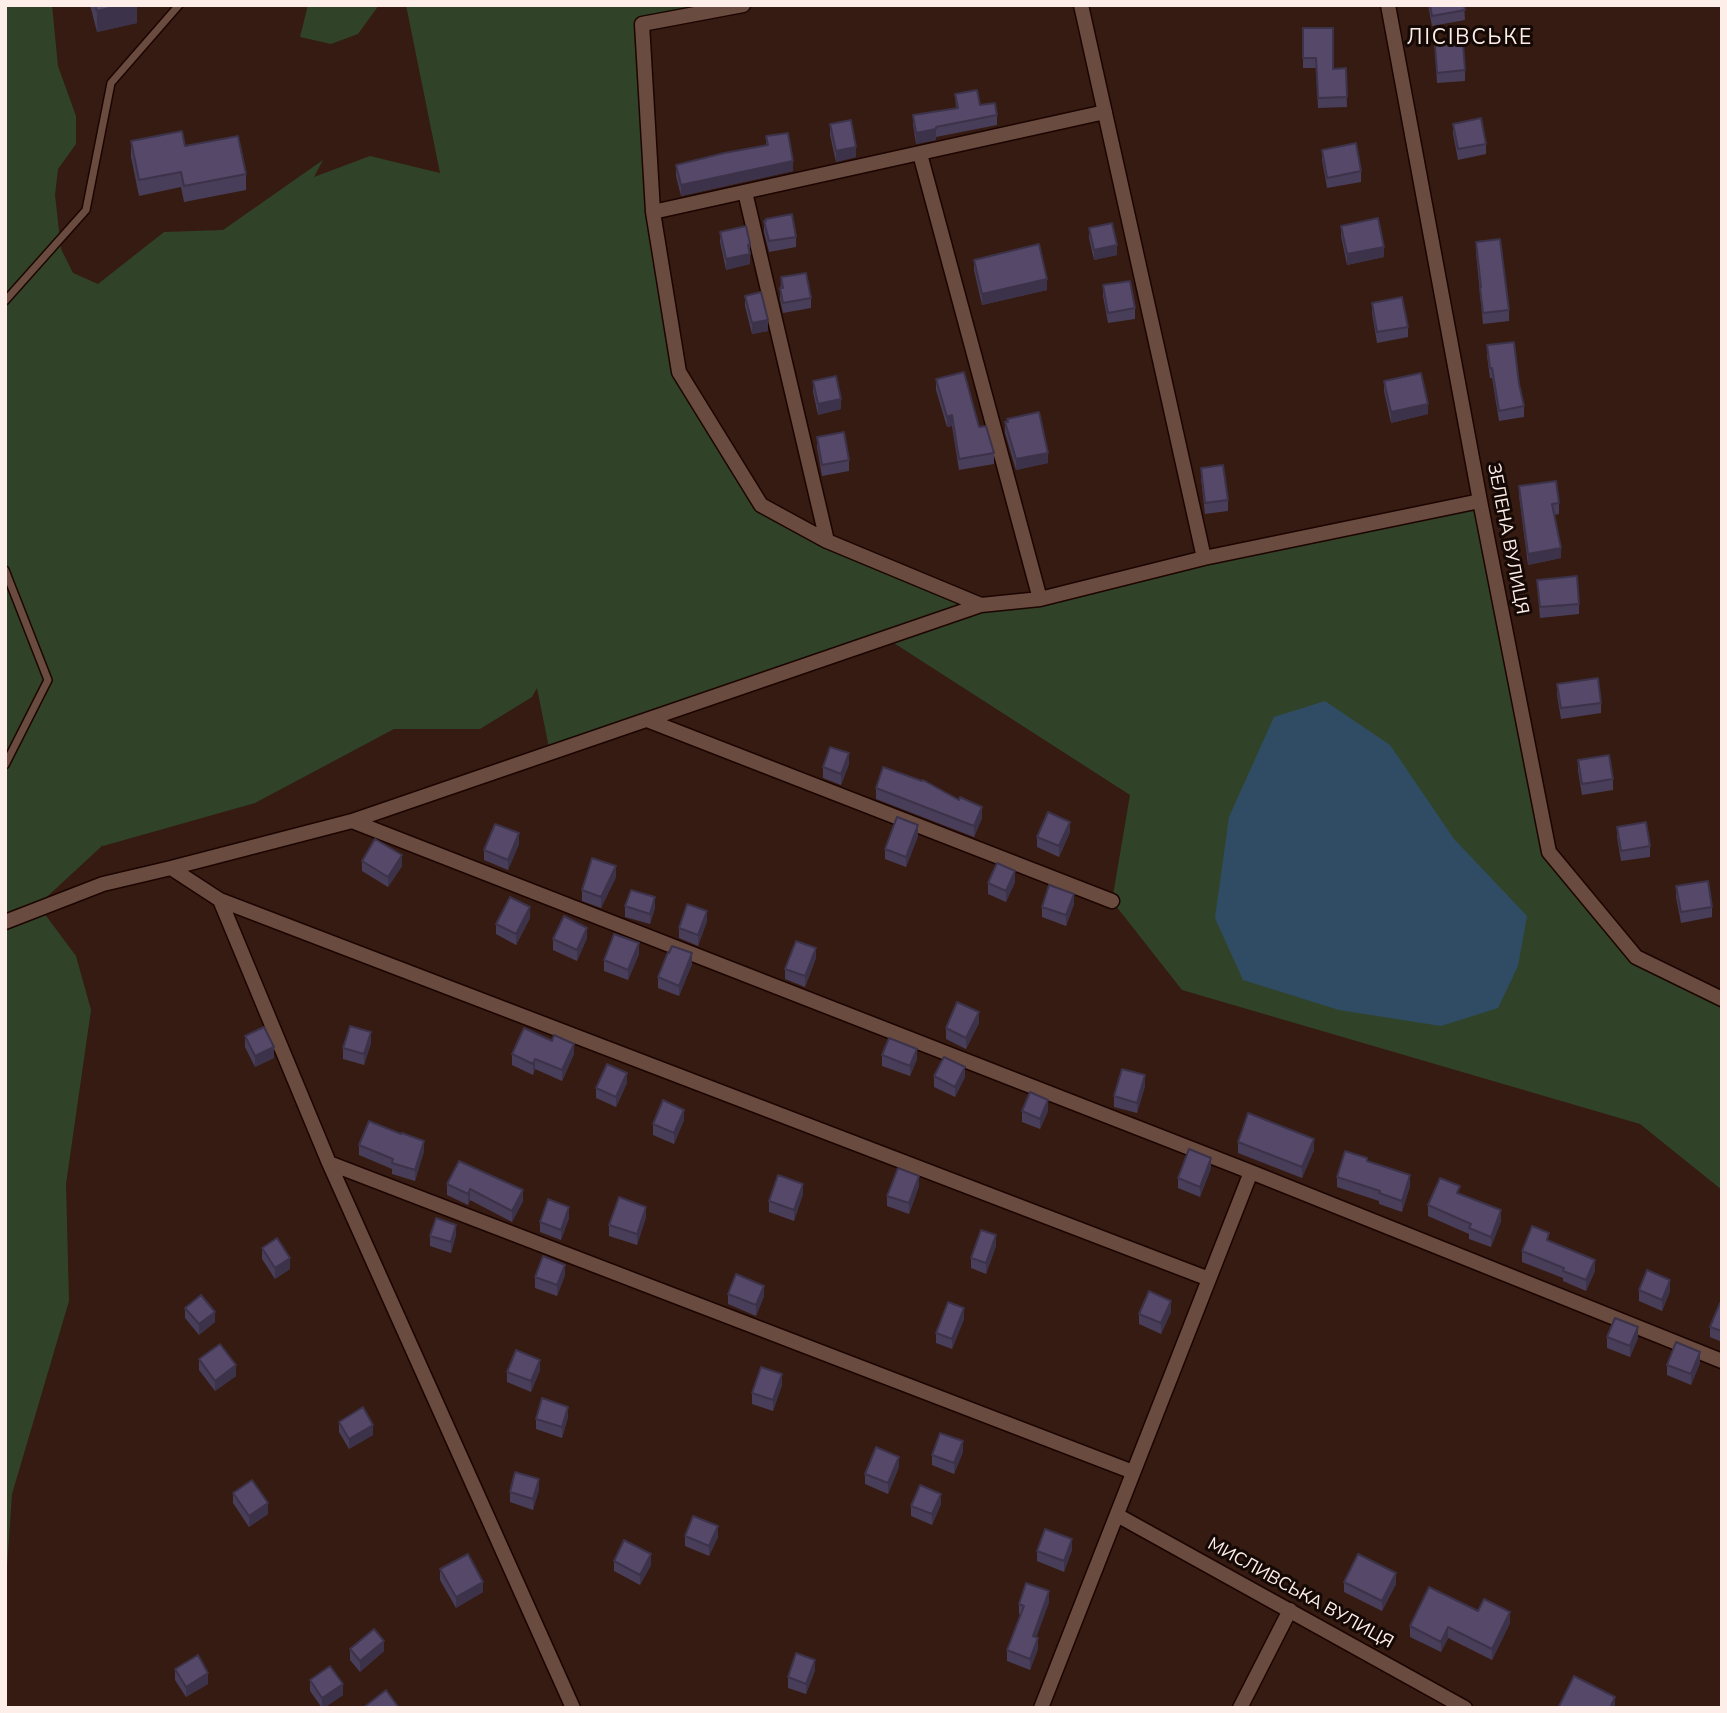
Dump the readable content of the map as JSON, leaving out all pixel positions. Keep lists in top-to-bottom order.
{
  "streets": {
    "street": ["ЗЕЛЕНА ВУЛИЦЯ", "МИСЛИВСЬКА ВУЛИЦЯ"]
  },
  "districts": ["ЛІСІВСЬКЕ"]
}
